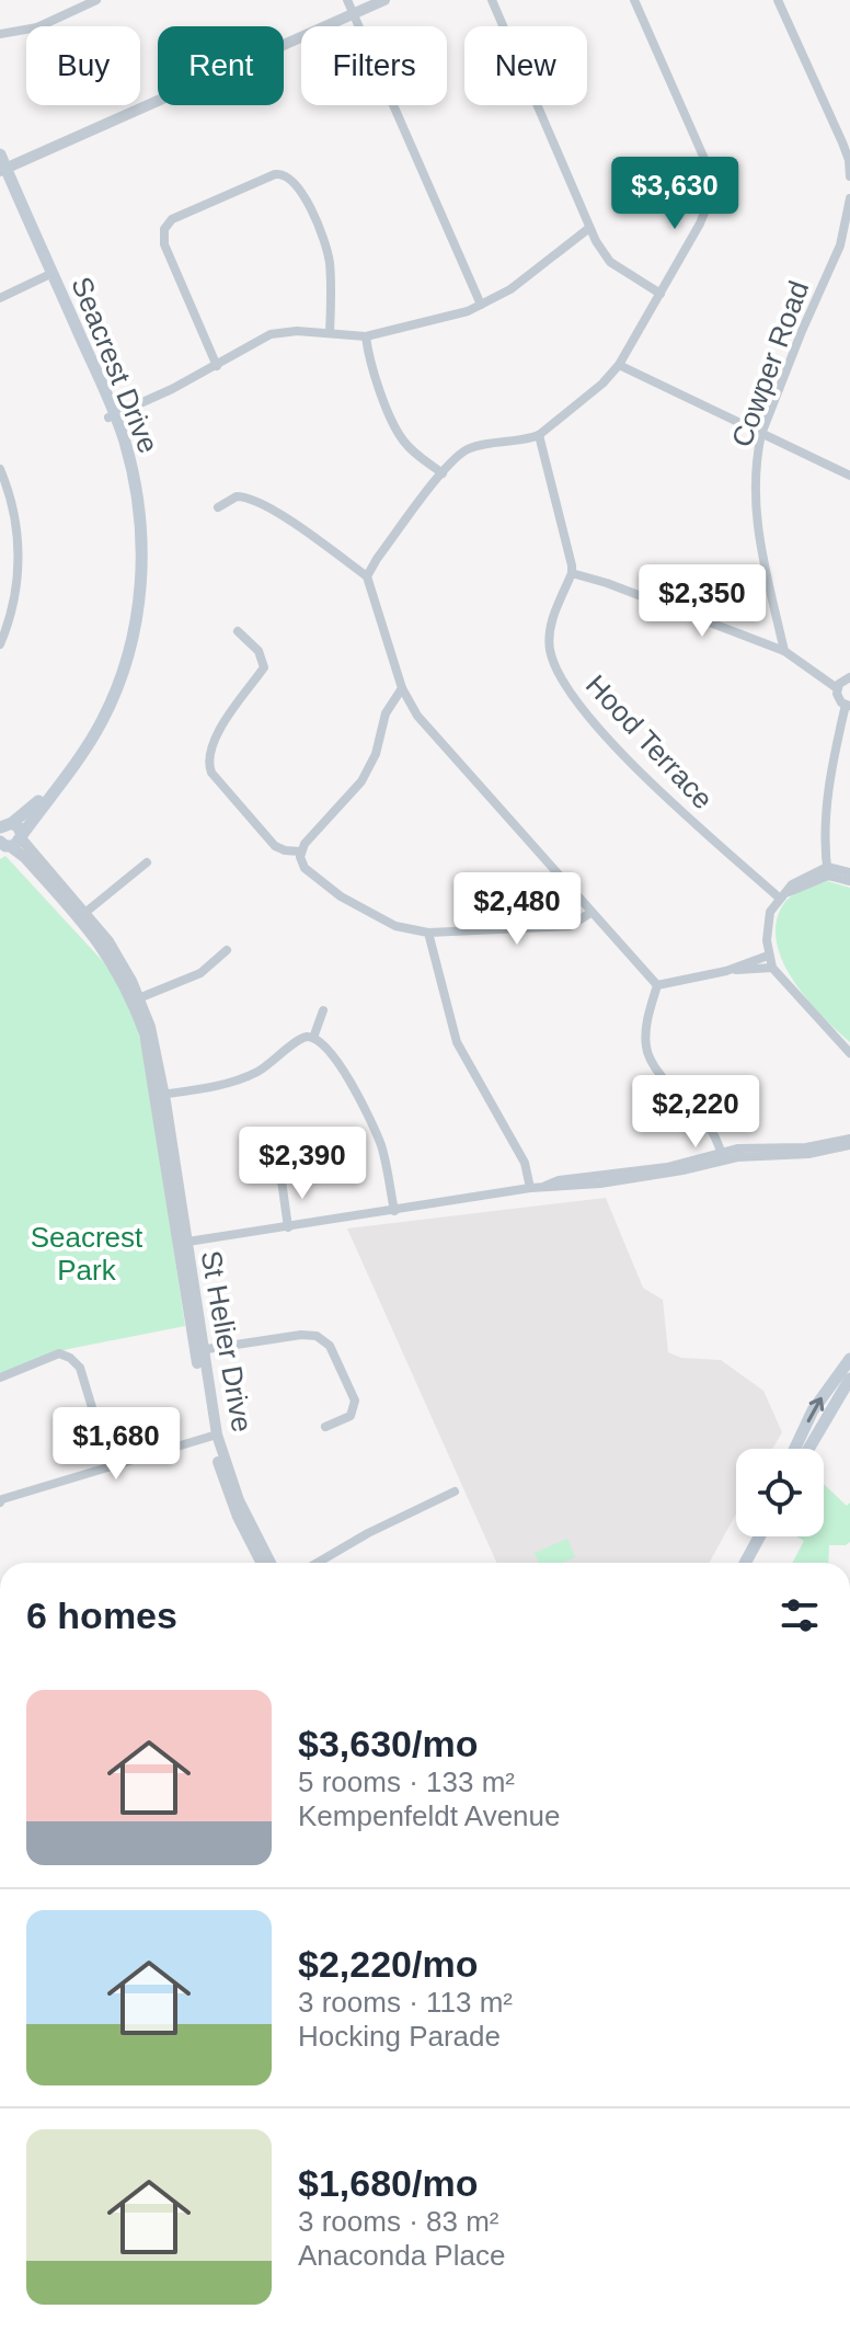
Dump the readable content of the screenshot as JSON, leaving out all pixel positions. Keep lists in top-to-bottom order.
{
  "streets": {
    "main road": ["Seacrest Drive"],
    "street": ["Cowper Road", "Hood Terrace", "St Helier Drive"]
  },
  "crossings": [
    ["Seacrest Drive", "St Helier Drive"]
  ],
  "parks": ["Seacrest Park"],
  "page": {
    "chip": [
      "Buy",
      "Rent",
      "Filters",
      "New"
    ],
    "price": [
      "$3,630",
      "$2,350",
      "$2,480",
      "$2,220",
      "$2,390",
      "$1,680"
    ],
    "heading": "6 homes",
    "list": [
      {
        "name": "$3,630/mo",
        "note": "5 rooms · 133 m² · Kempenfeldt Avenue"
      },
      {
        "name": "$2,220/mo",
        "note": "3 rooms · 113 m² · Hocking Parade"
      },
      {
        "name": "$1,680/mo",
        "note": "3 rooms · 83 m² · Anaconda Place"
      }
    ]
  }
}
